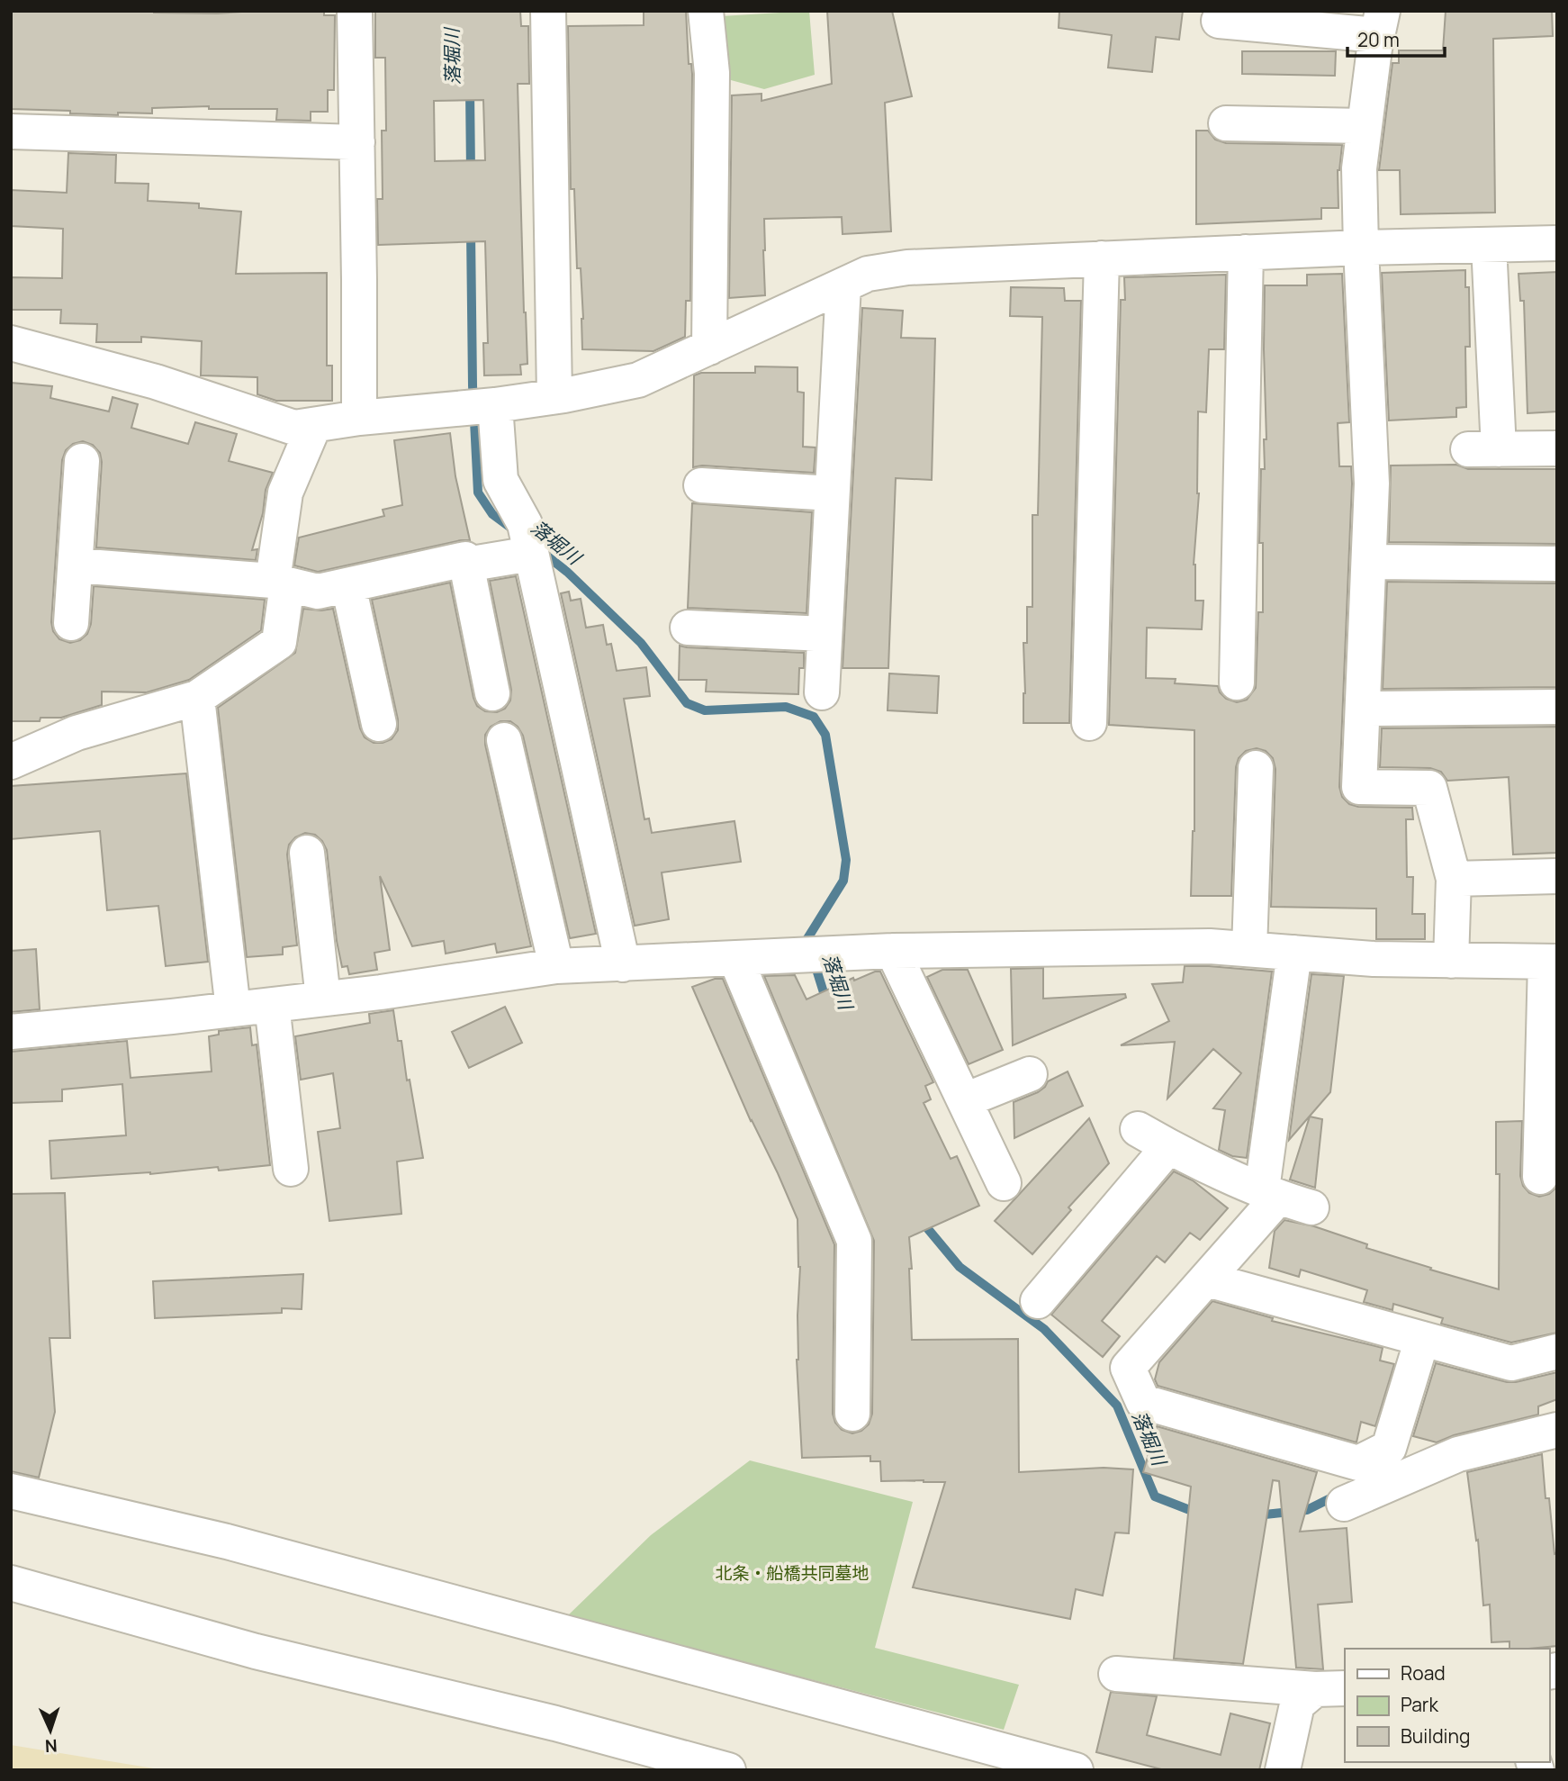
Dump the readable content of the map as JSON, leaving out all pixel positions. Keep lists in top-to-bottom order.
{
  "water": ["落堀川"],
  "parks": ["北条・船橋共同墓地"],
  "legend": ["Road", "Park", "Building"],
  "scale_bar": "20 m",
  "north": "bottom"
}
